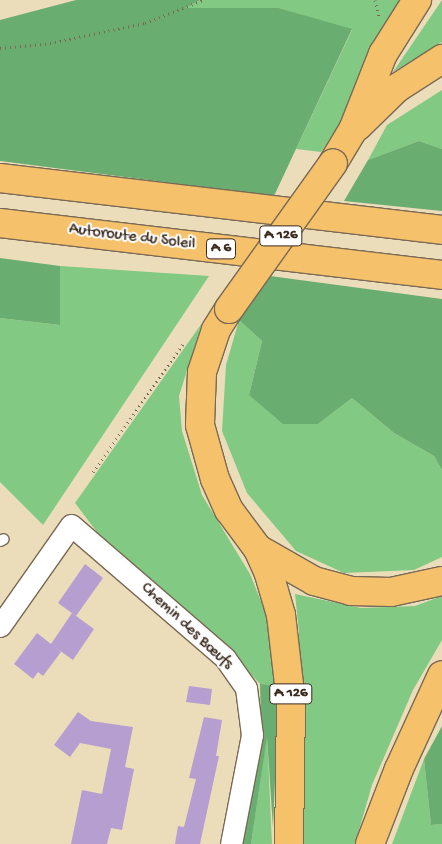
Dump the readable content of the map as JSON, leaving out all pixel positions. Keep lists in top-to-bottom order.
{
  "streets": {
    "highway": ["A 126", "Autoroute du Soleil", "A 6"],
    "street": ["Chemin des Bœufs"]
  }
}
